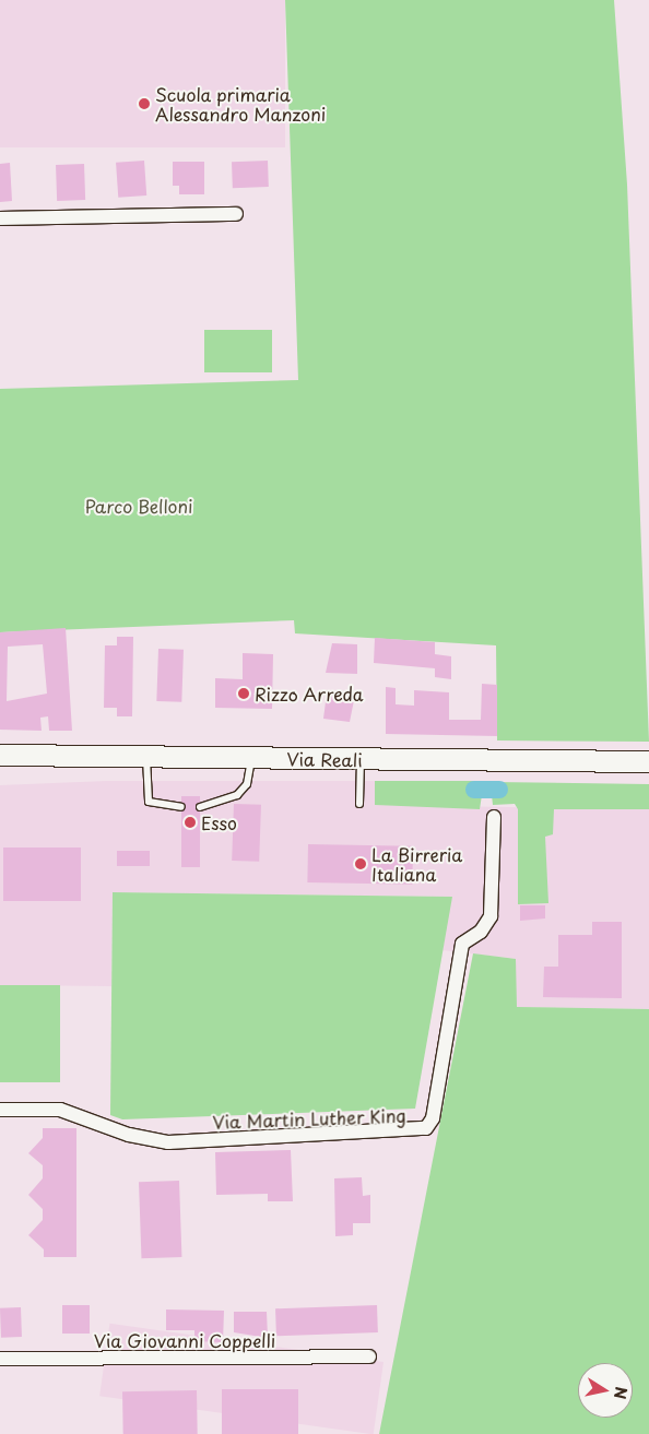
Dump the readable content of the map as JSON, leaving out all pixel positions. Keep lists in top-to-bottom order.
{
  "streets": {
    "main road": ["Via Reali"],
    "street": ["Via Martin Luther King", "Via Giovanni Coppelli"]
  },
  "parks": ["Parco Belloni"],
  "places": [
    "Scuola primaria Alessandro Manzoni",
    "Rizzo Arreda",
    "Esso",
    "La Birreria Italiana"
  ],
  "north": "right"
}
